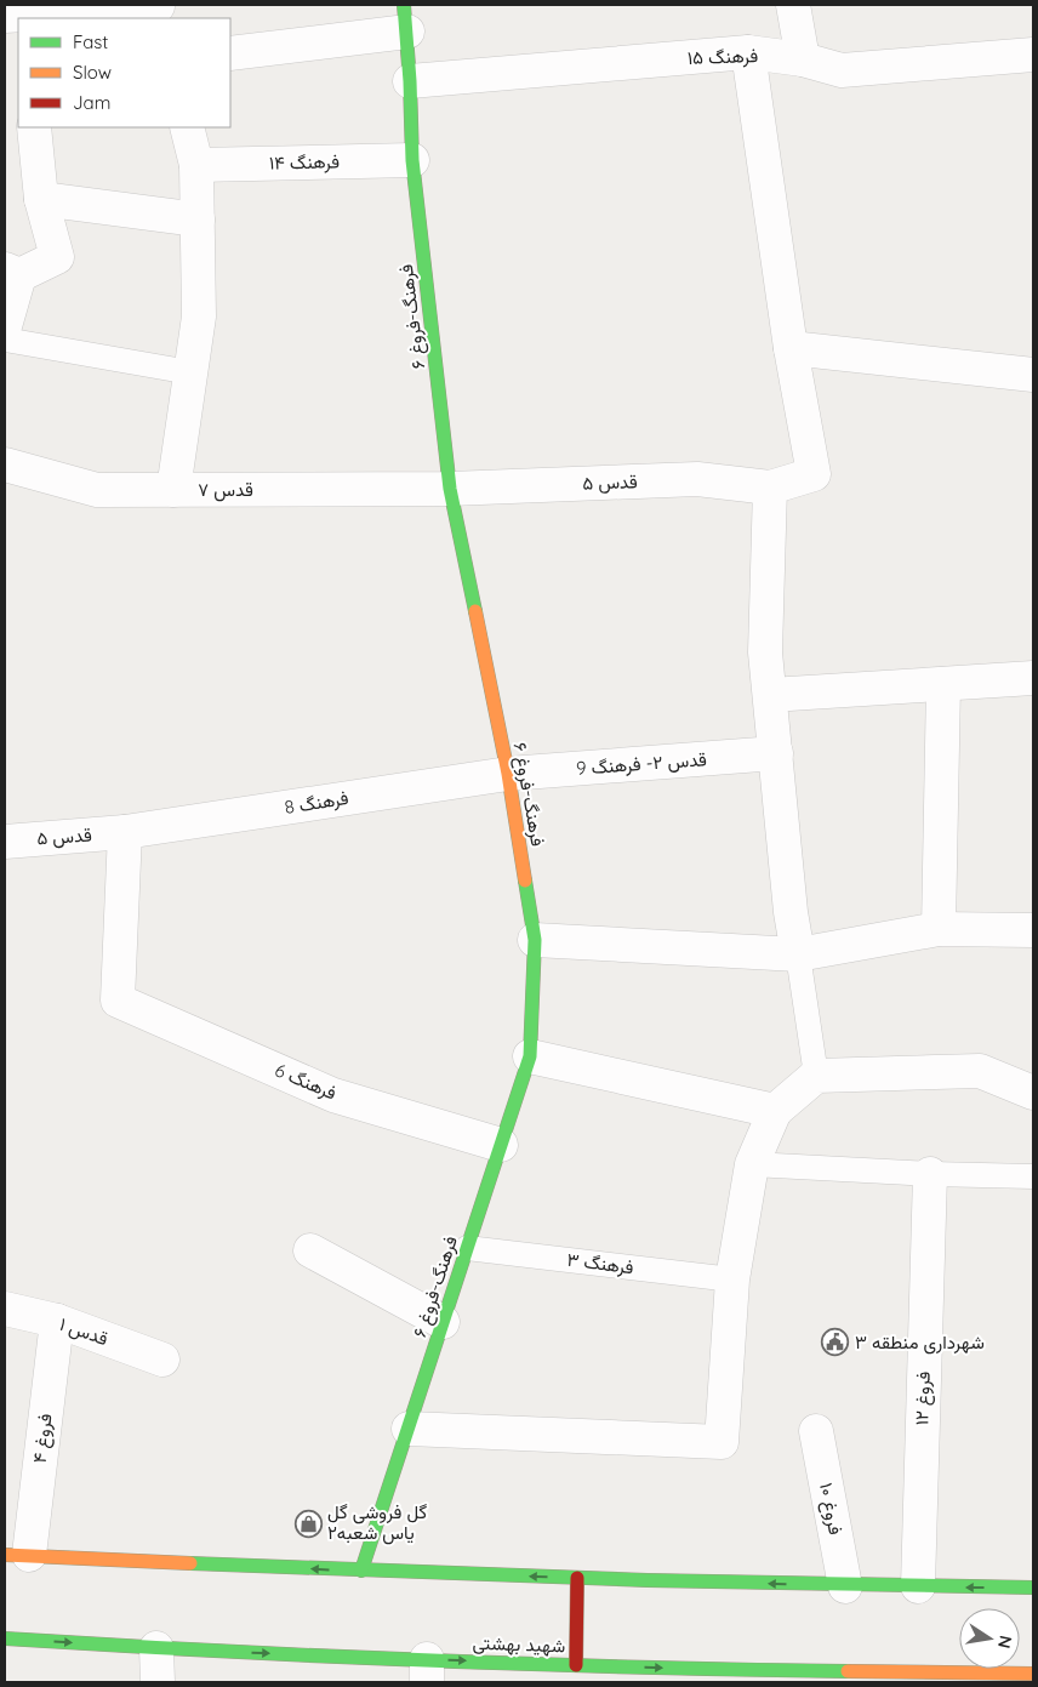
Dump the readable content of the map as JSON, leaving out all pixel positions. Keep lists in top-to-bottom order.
{
  "streets": {
    "main road": ["فرهنگ-فروغ ۶", "شهید بهشتی"],
    "street": [
      "فرهنگ ۱۵",
      "فرهنگ ۱۴",
      "قدس ۵",
      "قدس ۷",
      "قدس ۲- فرهنگ 9",
      "فرهنگ 8",
      "فرهنگ 6",
      "قدس ۱",
      "فروغ ۱۲",
      "فروغ ۴",
      "فروغ ۱۰"
    ],
    "lane": ["فرهنگ ۳"]
  },
  "crossings": [
    ["فرهنگ ۱۵", "فرهنگ-فروغ ۶"],
    ["فرهنگ ۱۴", "فرهنگ-فروغ ۶"],
    ["فرهنگ-فروغ ۶", "قدس ۵"],
    ["فرهنگ-فروغ ۶", "قدس ۷"],
    ["فرهنگ-فروغ ۶", "قدس ۲- فرهنگ 9"],
    ["فرهنگ-فروغ ۶", "فرهنگ 8"],
    ["فرهنگ-فروغ ۶", "فرهنگ 6"],
    ["فرهنگ-فروغ ۶", "فرهنگ ۳"],
    ["قدس ۵", "قدس ۷"],
    ["قدس ۵", "فرهنگ 8"],
    ["قدس ۵", "فرهنگ 6"],
    ["قدس ۲- فرهنگ 9", "فرهنگ 8"],
    ["فرهنگ 8", "فرهنگ 6"],
    ["قدس ۱", "فروغ ۴"]
  ],
  "places": {
    "public building": ["شهرداری منطقه ۳"],
    "shop": ["گل فروشی گل یاس شعبه۲"]
  },
  "legend": ["Fast", "Slow", "Jam"],
  "north": "right"
}
